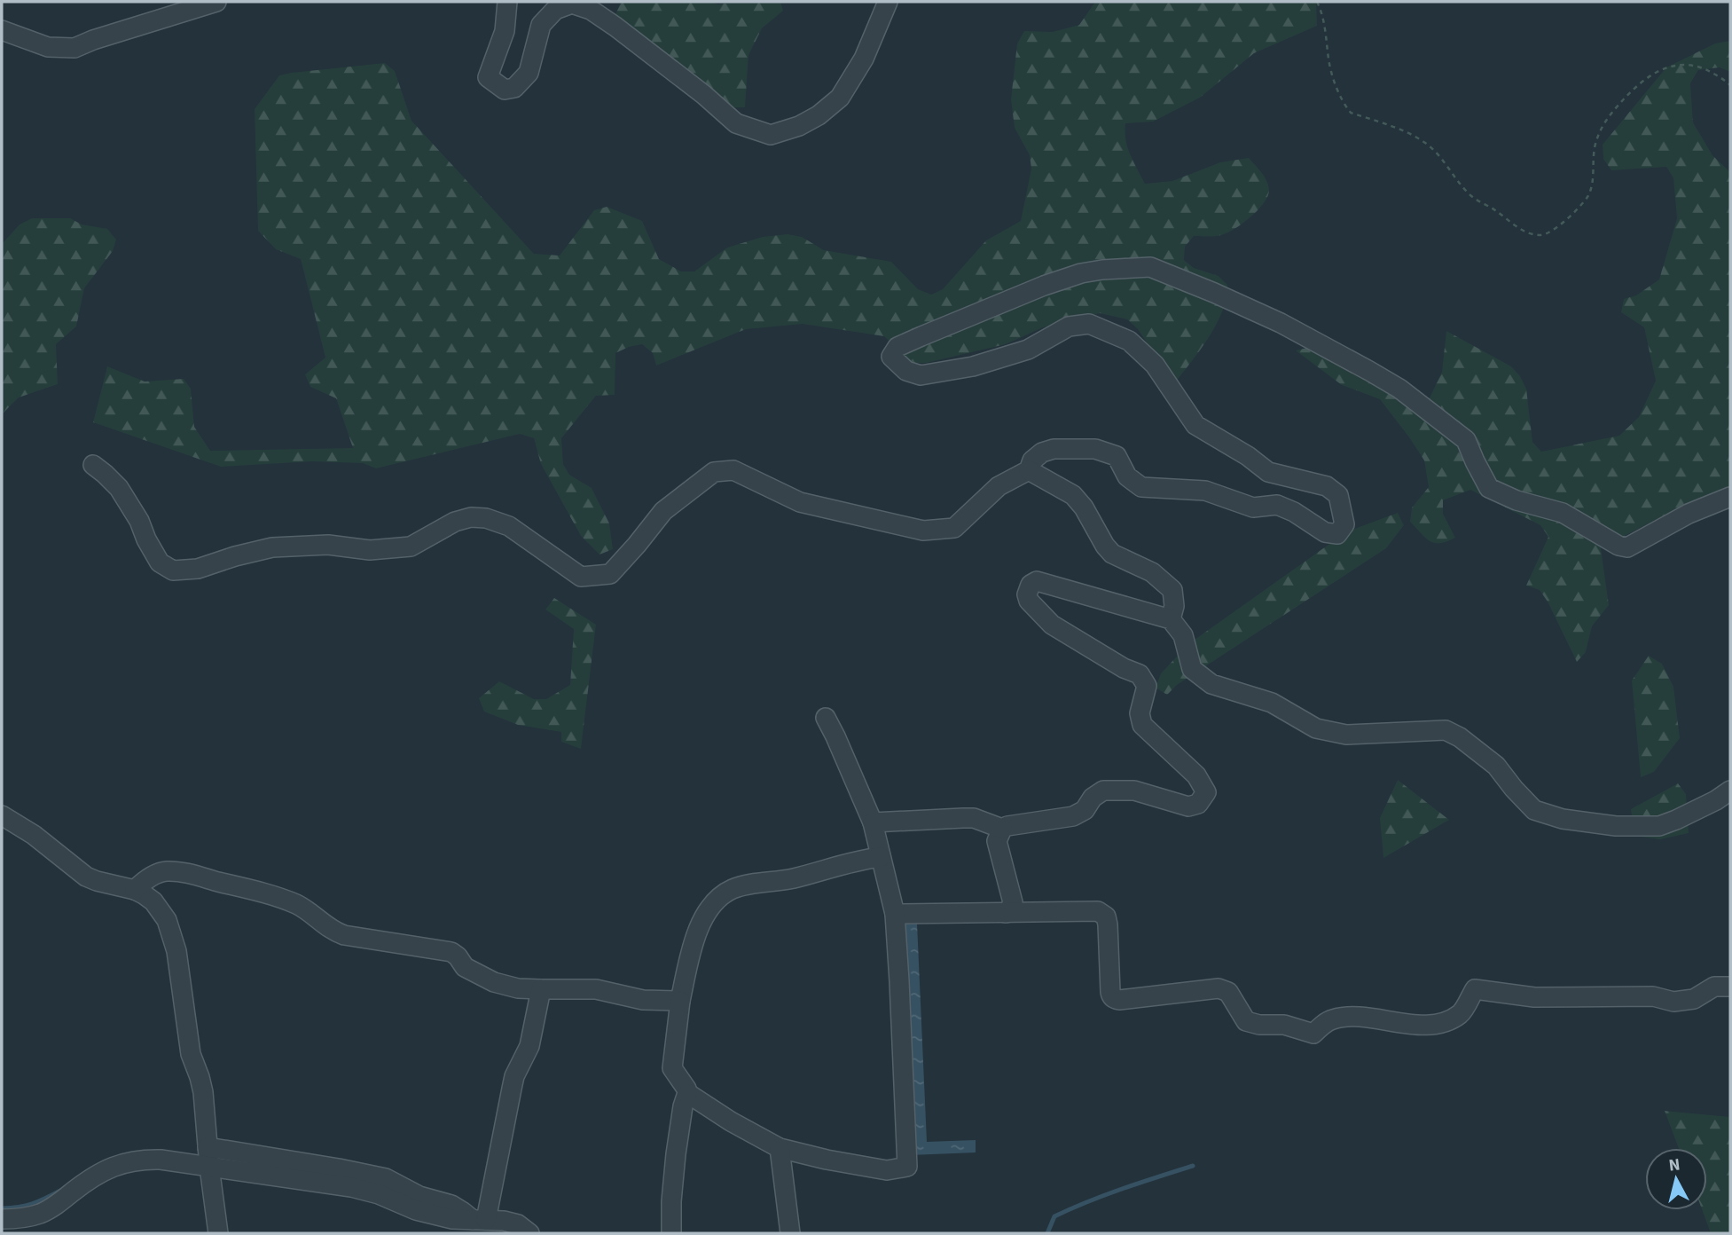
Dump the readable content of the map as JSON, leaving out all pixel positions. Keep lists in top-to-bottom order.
{
  "north": "top"
}
